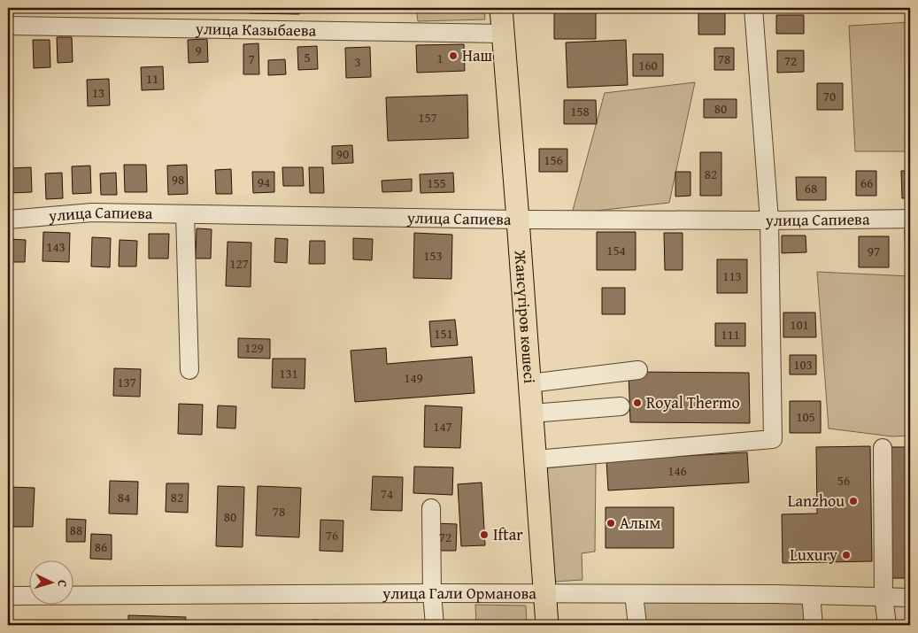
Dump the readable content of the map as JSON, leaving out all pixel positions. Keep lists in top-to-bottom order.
{
  "streets": {
    "main road": ["Жансүгіров көшесі"],
    "street": ["улица Казыбаева", "улица Сапиева", "улица Гали Орманова"]
  },
  "crossings": [
    ["улица Казыбаева", "Жансүгіров көшесі"],
    ["улица Сапиева", "Жансүгіров көшесі"],
    ["Жансүгіров көшесі", "улица Гали Орманова"]
  ],
  "places": [
    "Наш",
    "Royal Thermo",
    "Lanzhou",
    "Алым",
    "Iftar",
    "Luxury"
  ],
  "house_numbers": [
    "9",
    "5",
    "1",
    "7",
    "78",
    "72",
    "3",
    "160",
    "11",
    "13",
    "70",
    "80",
    "158",
    "157",
    "90",
    "156",
    "82",
    "98",
    "94",
    "155",
    "66",
    "68",
    "143",
    "154",
    "97",
    "153",
    "127",
    "113",
    "101",
    "151",
    "111",
    "129",
    "103",
    "131",
    "149",
    "137",
    "105",
    "147",
    "146",
    "56",
    "74",
    "84",
    "82",
    "78",
    "80",
    "88",
    "76",
    "72",
    "86"
  ],
  "north": "right"
}
